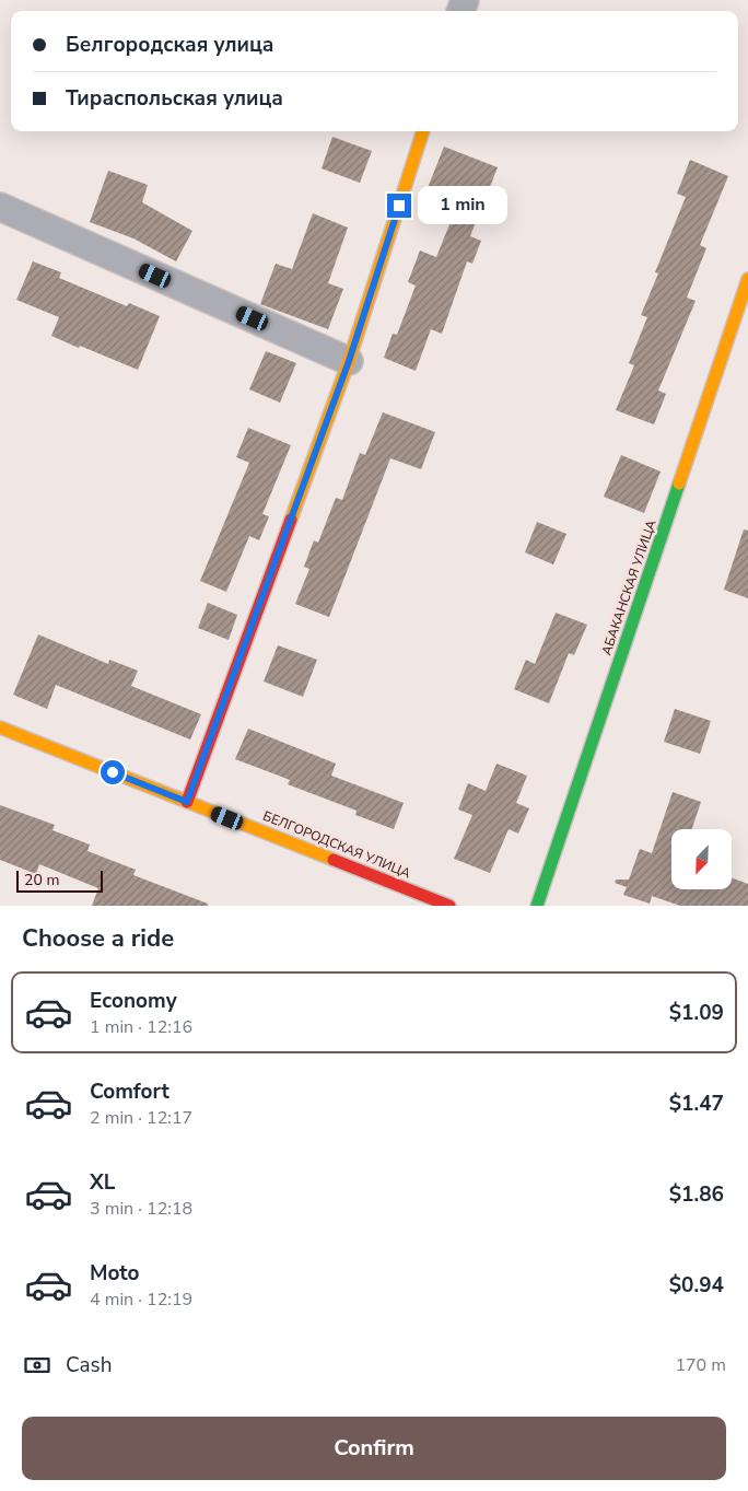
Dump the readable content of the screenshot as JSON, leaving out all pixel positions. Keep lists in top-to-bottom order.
{
  "streets": {
    "street": ["АБАКАНСКАЯ УЛИЦА", "БЕЛГОРОДСКАЯ УЛИЦА"]
  },
  "scale_bar": "20 m",
  "north": "bottom left",
  "page": {
    "banner": ["Белгородская улица", "Тираспольская улица"],
    "bubble": "1 min",
    "scale": "20 m",
    "heading": "Choose a ride",
    "list": [
      {
        "name": "Economy",
        "note": "1 min · 12:16",
        "value": "$1.09"
      },
      {
        "name": "Comfort",
        "note": "2 min · 12:17",
        "value": "$1.47"
      },
      {
        "name": "XL",
        "note": "3 min · 12:18",
        "value": "$1.86"
      },
      {
        "name": "Moto",
        "note": "4 min · 12:19",
        "value": "$0.94"
      }
    ],
    "pay": ["Cash", "170 m"],
    "buttons": "Confirm"
  }
}
